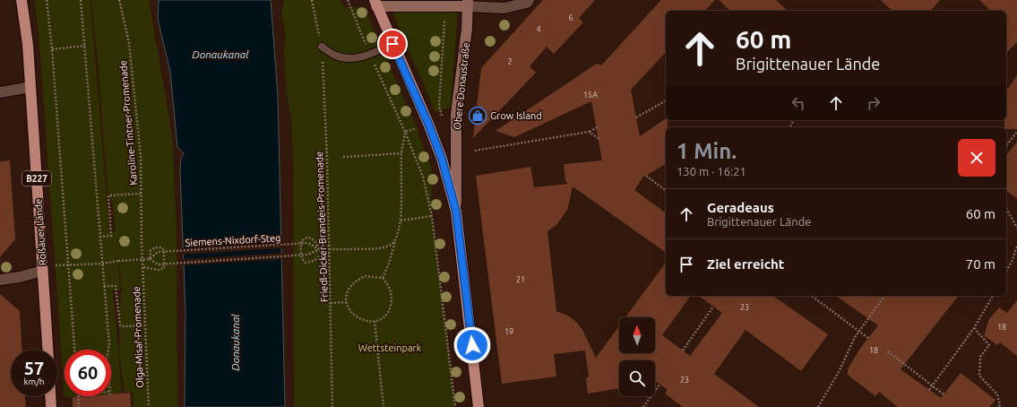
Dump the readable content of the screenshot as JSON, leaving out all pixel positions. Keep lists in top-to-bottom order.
{
  "streets": {
    "main road": ["Obere Donaustraße", "B227", "Roßauer Lände"],
    "path": [
      "Karoline-Tintner-Promenade",
      "Friedl-Dicker-Brandeis-Promenade",
      "Siemens-Nixdorf-Steg",
      "Olga-Misař-Promenade"
    ]
  },
  "crossings": [
    ["Karoline-Tintner-Promenade", "Olga-Misař-Promenade"]
  ],
  "water": ["Donaukanal"],
  "parks": ["Wettsteinpark"],
  "places": {
    "shop": ["Grow Island"]
  },
  "house_numbers": [
    "6",
    "4",
    "2",
    "15A",
    "21",
    "23",
    "18",
    "19",
    "18",
    "23"
  ],
  "north": "top",
  "page": {
    "turn": ["60 m", "Brigittenauer Lände"],
    "heading": ["1 Min.", "130 m · 16:21"],
    "list": [
      {
        "name": "Geradeaus",
        "note": "Brigittenauer Lände",
        "value": "60 m"
      },
      {
        "name": "Ziel erreicht",
        "value": "70 m"
      }
    ],
    "speed": "57 km/h",
    "limit": "60"
  }
}
